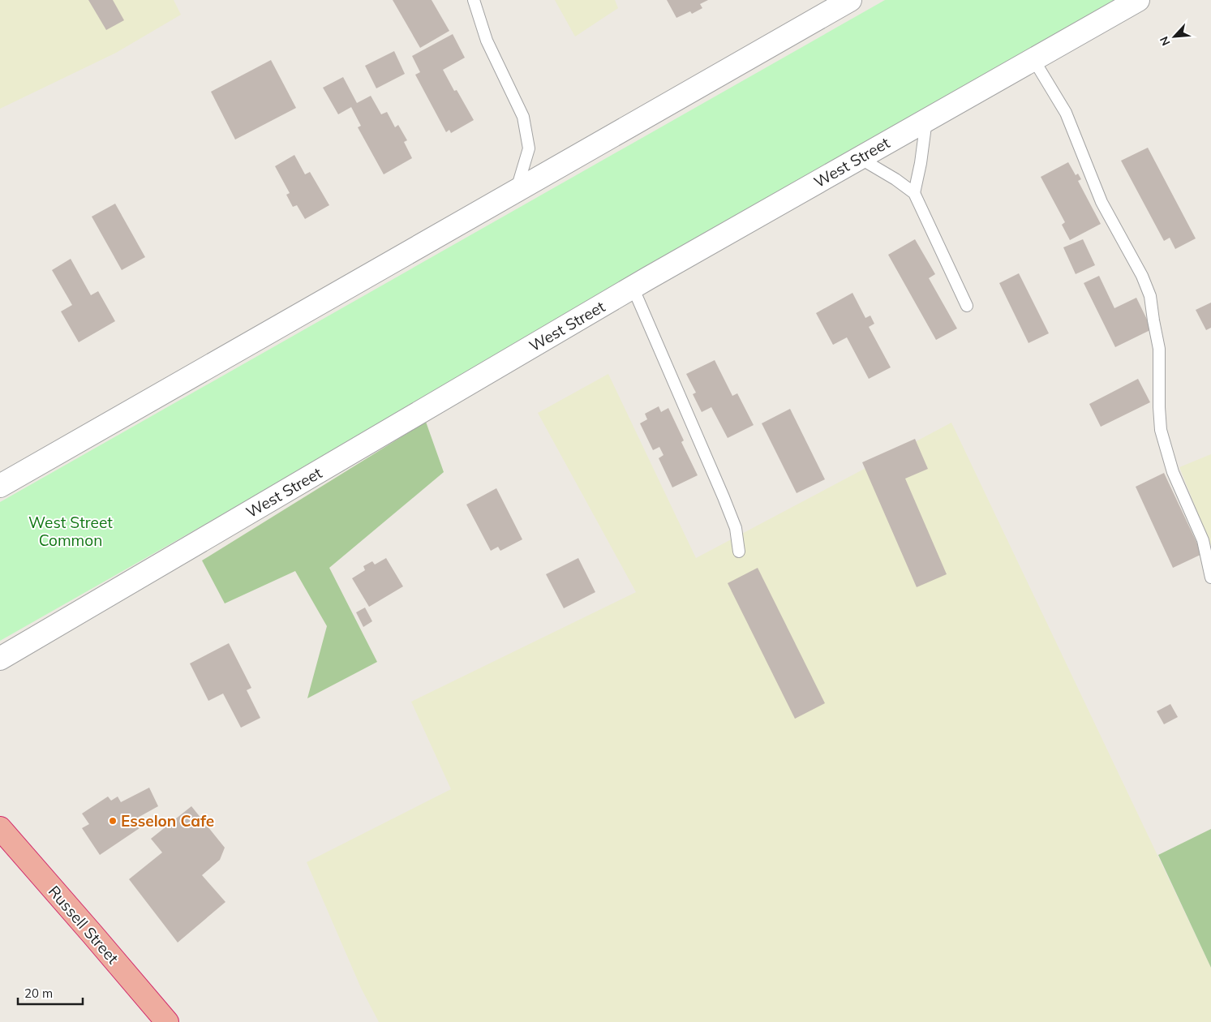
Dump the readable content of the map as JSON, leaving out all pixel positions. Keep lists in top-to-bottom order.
{
  "streets": {
    "highway": ["Russell Street"],
    "street": ["West Street"]
  },
  "parks": ["West Street Common"],
  "places": ["Esselon Cafe"],
  "scale_bar": "20 m",
  "north": "bottom left"
}
